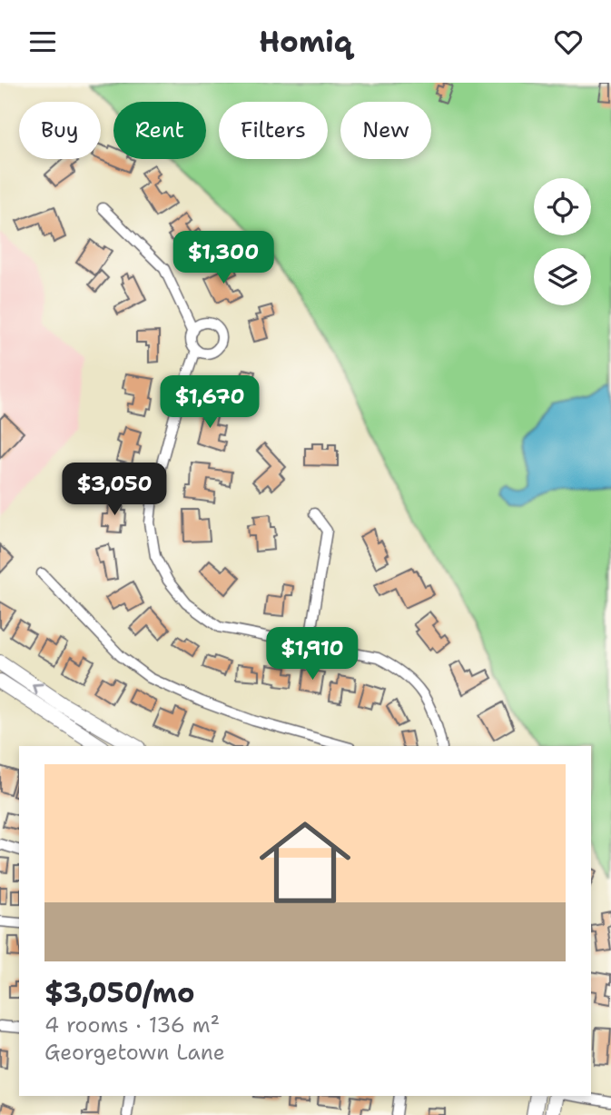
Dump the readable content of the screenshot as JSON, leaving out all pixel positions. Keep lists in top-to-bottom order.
{
  "page": {
    "header": "Homiq",
    "chip": [
      "Buy",
      "Rent",
      "Filters",
      "New"
    ],
    "price": [
      "$1,300",
      "$1,670",
      "$3,050",
      "$1,910"
    ],
    "list": [
      {
        "name": "$3,050/mo",
        "note": "4 rooms · 136 m² · Georgetown Lane"
      }
    ]
  }
}
